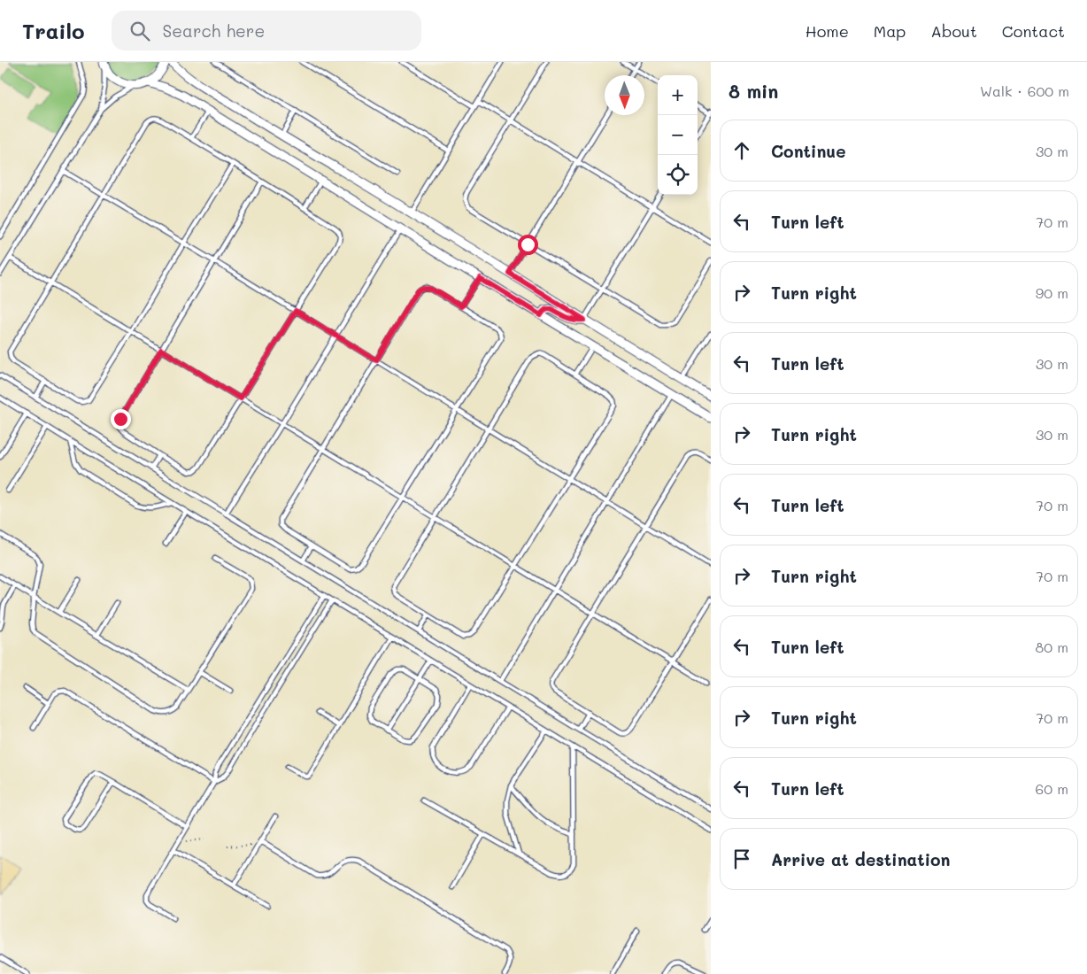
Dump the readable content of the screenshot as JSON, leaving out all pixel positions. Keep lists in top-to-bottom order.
{
  "north": "bottom",
  "page": {
    "header": "Trailo",
    "search": "Search here",
    "nav": [
      "Home",
      "Map",
      "About",
      "Contact"
    ],
    "heading": ["8 min", "Walk · 600 m"],
    "map_buttons": ["+", "−"],
    "list": [
      ["Continue", "30 m"],
      ["Turn left", "70 m"],
      ["Turn right", "90 m"],
      ["Turn left", "30 m"],
      ["Turn right", "30 m"],
      ["Turn left", "70 m"],
      ["Turn right", "70 m"],
      ["Turn left", "80 m"],
      ["Turn right", "70 m"],
      ["Turn left", "60 m"],
      "Arrive at destination"
    ]
  }
}
